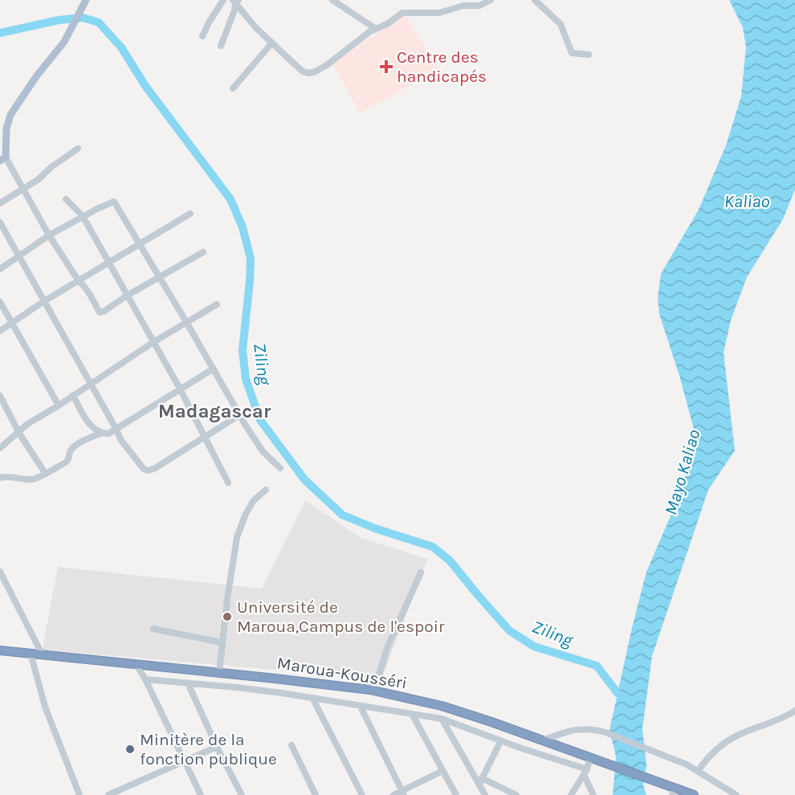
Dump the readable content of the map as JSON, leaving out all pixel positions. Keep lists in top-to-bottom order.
{
  "streets": {
    "highway": ["Maroua-Kousséri"]
  },
  "districts": ["Madagascar"],
  "water": ["Kaliao", "Ziling", "Mayo Kaliao"],
  "places": {
    "health": ["Centre des handicapés"],
    "other": ["Université de Maroua,Campus de l'espoir", "Minitère de la fonction publique"]
  }
}
